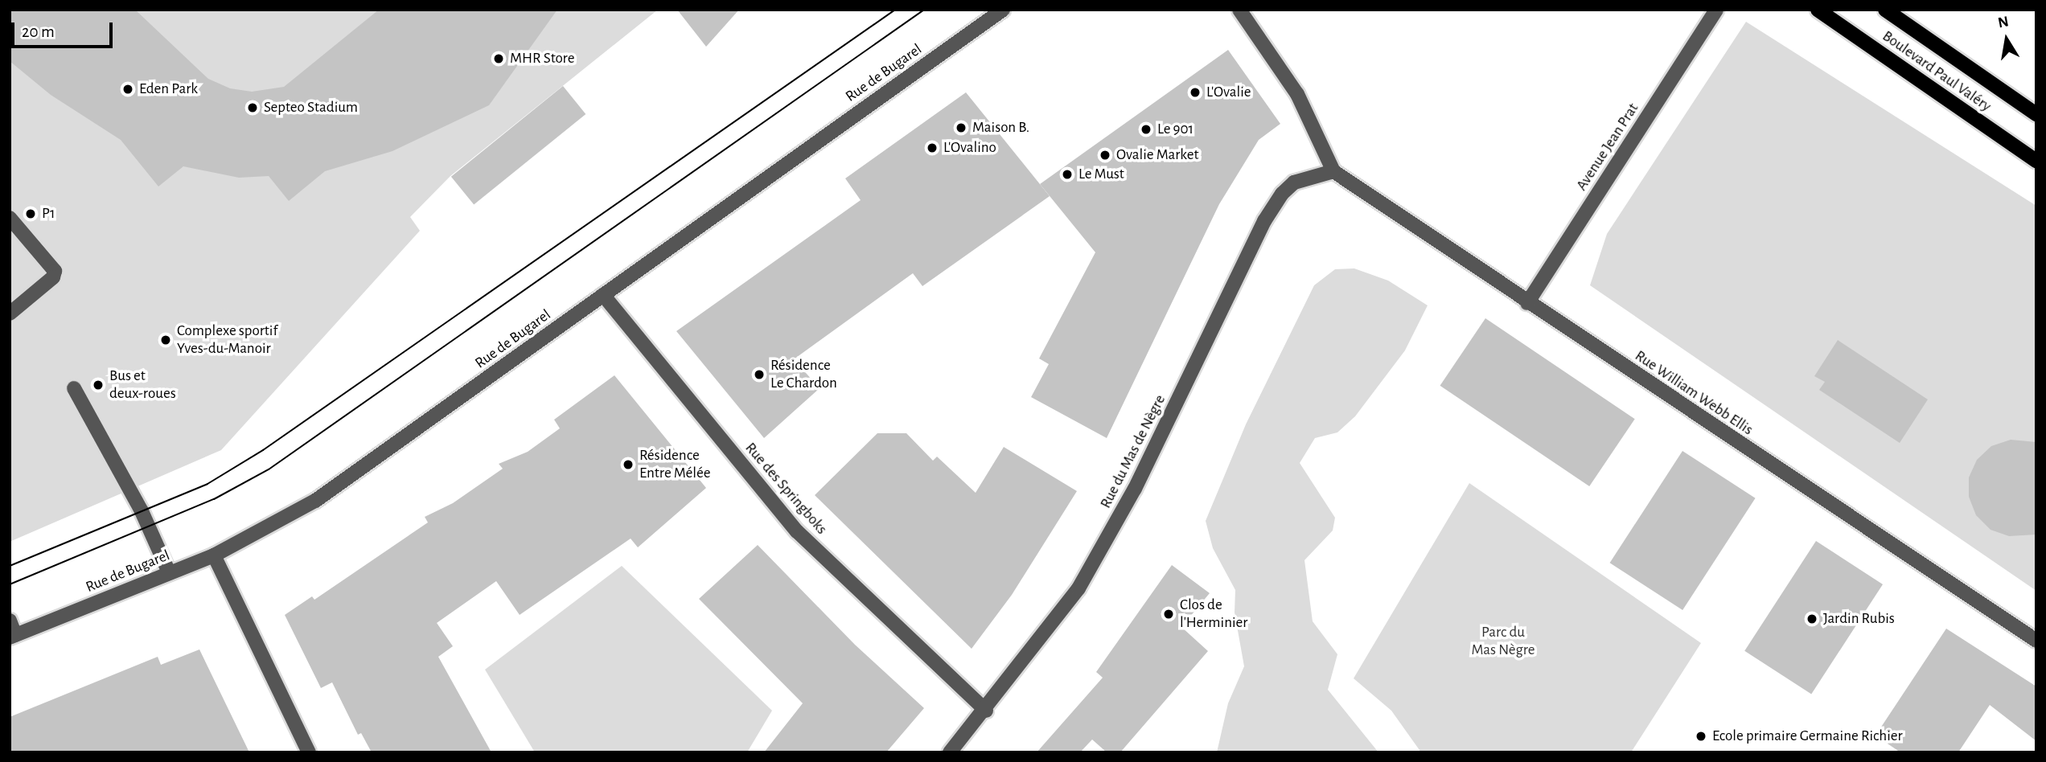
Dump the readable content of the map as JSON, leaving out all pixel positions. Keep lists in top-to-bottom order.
{
  "streets": {
    "main road": ["Boulevard Paul Valéry"],
    "street": [
      "Rue de Bugarel",
      "Avenue Jean Prat",
      "Rue William Webb Ellis",
      "Rue du Mas de Nègre",
      "Rue des Springboks"
    ]
  },
  "crossings": [
    ["Rue de Bugarel", "Rue des Springboks"],
    ["Avenue Jean Prat", "Rue William Webb Ellis"],
    ["Rue William Webb Ellis", "Rue du Mas de Nègre"],
    ["Rue du Mas de Nègre", "Rue des Springboks"]
  ],
  "parks": ["Parc du Mas Nègre"],
  "places": [
    "MHR Store",
    "Eden Park",
    "L'Ovalie",
    "Septeo Stadium",
    "Maison B.",
    "Le 901",
    "L'Ovalino",
    "Ovalie Market",
    "Le Must",
    "P1",
    "Complexe sportif Yves-du-Manoir",
    "Résidence Le Chardon",
    "Bus et deux-roues",
    "Résidence Entre Mélée",
    "Clos de l'Herminier",
    "Jardin Rubis",
    "Ecole primaire Germaine Richier"
  ],
  "scale_bar": "20 m",
  "north": "top"
}
